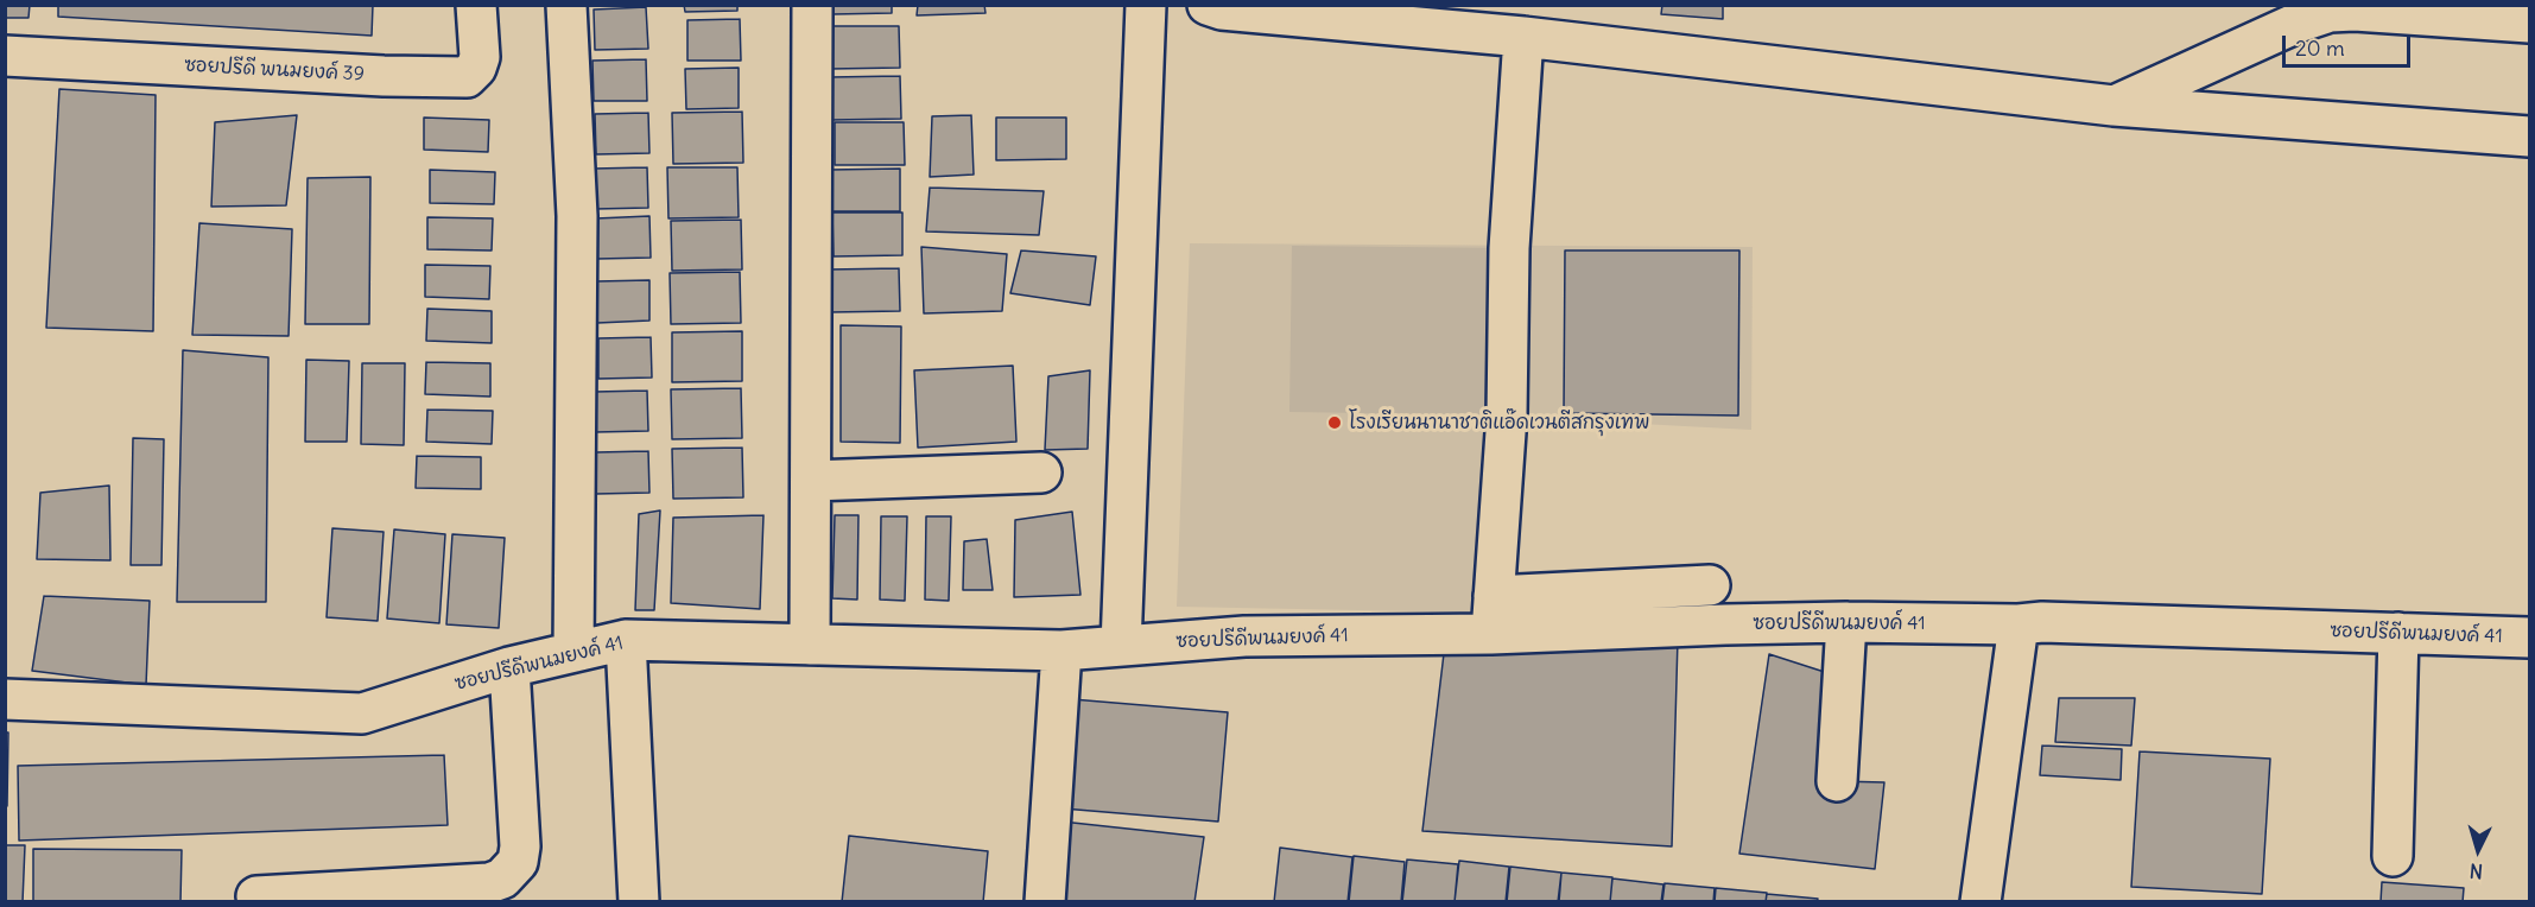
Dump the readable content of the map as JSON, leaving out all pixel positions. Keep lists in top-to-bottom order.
{
  "streets": {
    "street": ["ซอยปรีดี พนมยงค์ 39", "ซอยปรีดีพนมยงค์ 41"]
  },
  "places": ["โรงเรียนนานาชาติแอ๊ดเวนตีสกรุงเทพ"],
  "scale_bar": "20 m",
  "north": "bottom"
}
